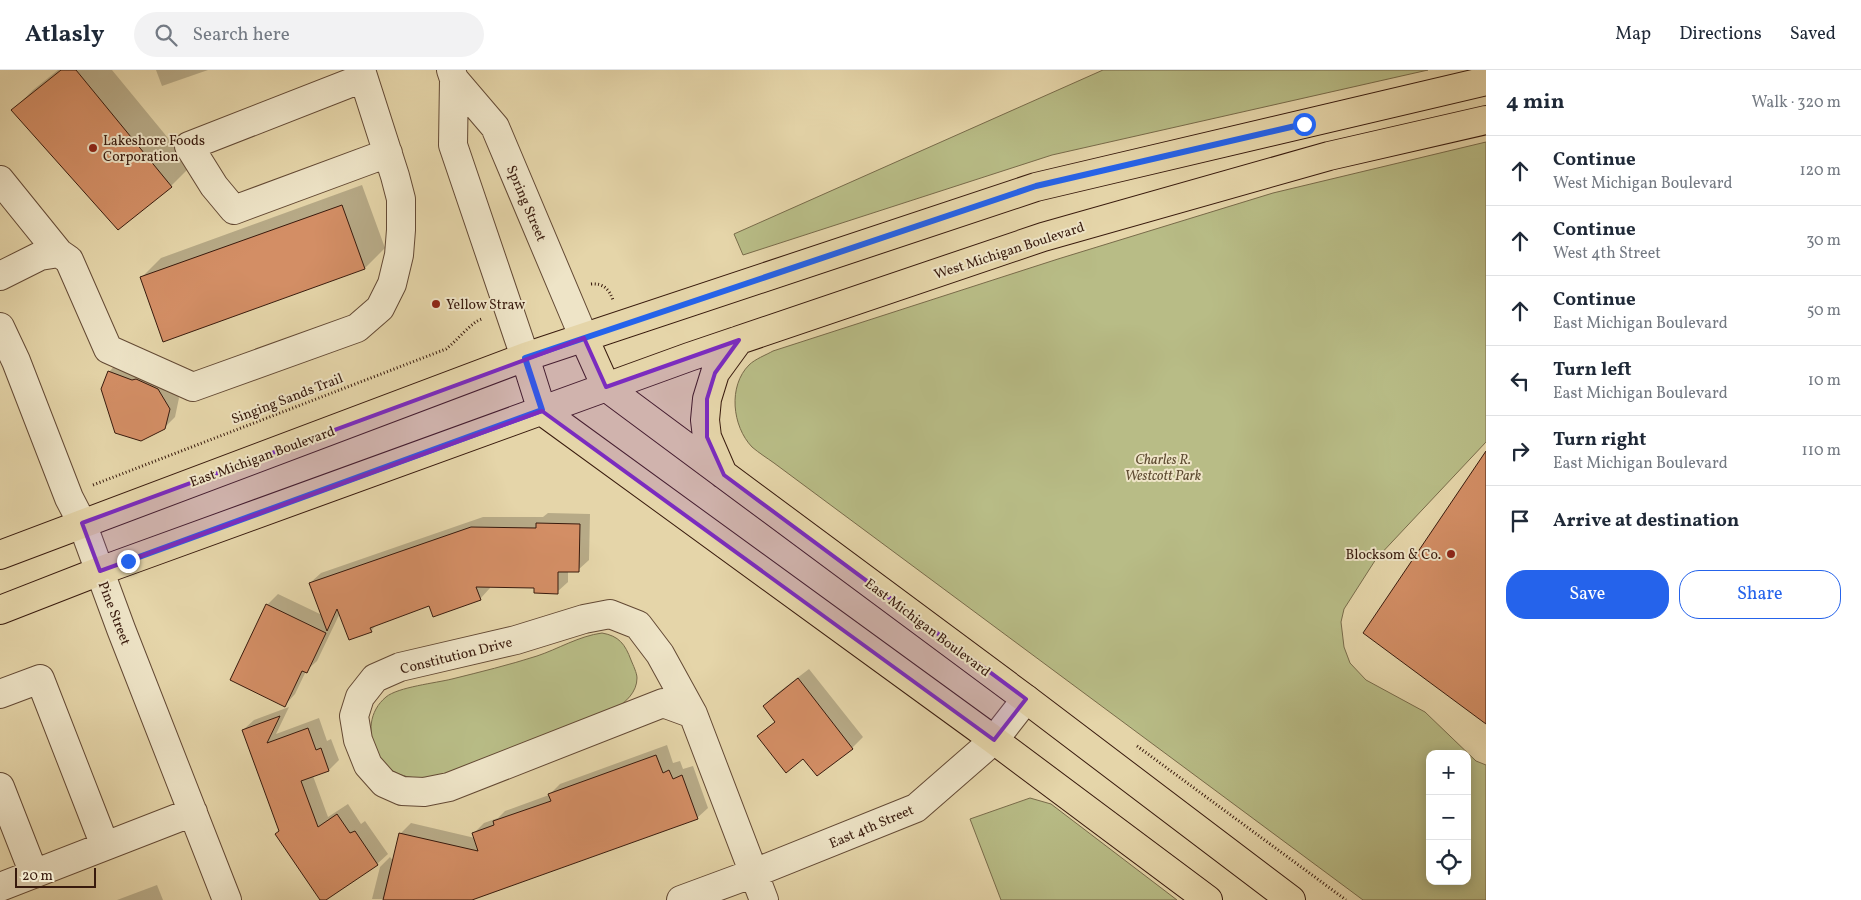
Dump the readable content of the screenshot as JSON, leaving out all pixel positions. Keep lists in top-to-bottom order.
{
  "streets": {
    "main road": ["West Michigan Boulevard", "East Michigan Boulevard"],
    "street": [
      "Spring Street",
      "Pine Street",
      "Constitution Drive",
      "East 4th Street"
    ],
    "path": ["Singing Sands Trail"]
  },
  "crossings": [
    ["Spring Street", "East Michigan Boulevard"],
    ["West Michigan Boulevard", "East Michigan Boulevard"],
    ["East Michigan Boulevard", "Pine Street"],
    ["East Michigan Boulevard", "East 4th Street"],
    ["Constitution Drive", "East 4th Street"]
  ],
  "parks": ["Charles R. Westcott Park"],
  "places": ["Lakeshore Foods Corporation", "Yellow Straw", "Blocksom & Co."],
  "scale_bar": "20 m",
  "page": {
    "header": "Atlasly",
    "search": "Search here",
    "nav": ["Map", "Directions", "Saved"],
    "heading": ["4 min", "Walk · 320 m"],
    "list": [
      ["Continue", "West Michigan Boulevard", "120 m"],
      ["Continue", "West 4th Street", "30 m"],
      ["Continue", "East Michigan Boulevard", "50 m"],
      ["Turn left", "East Michigan Boulevard", "10 m"],
      ["Turn right", "East Michigan Boulevard", "110 m"],
      "Arrive at destination"
    ],
    "buttons": ["Save", "Share"],
    "map_buttons": ["+", "−"],
    "scale": "20 m"
  }
}
